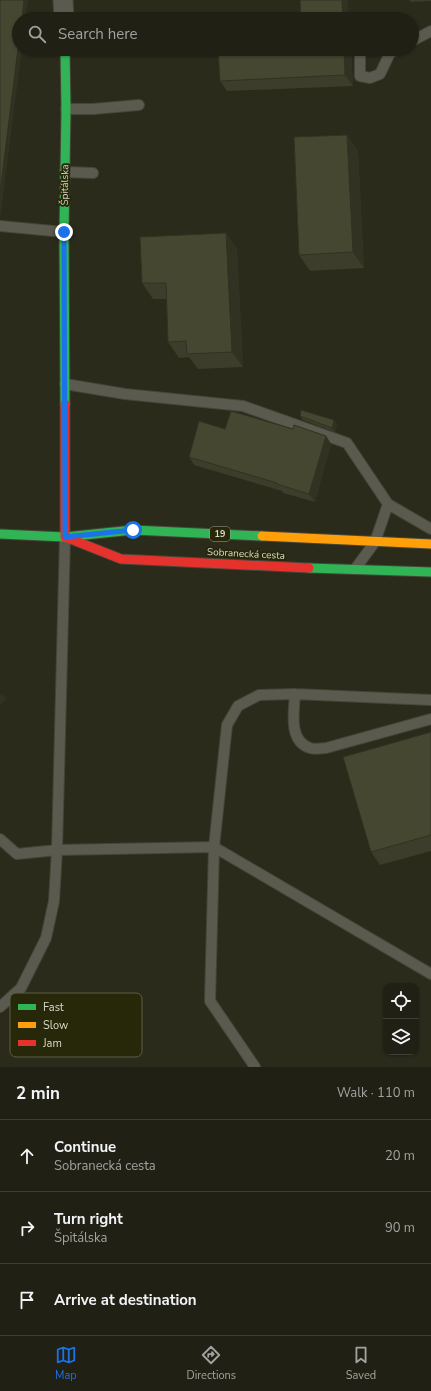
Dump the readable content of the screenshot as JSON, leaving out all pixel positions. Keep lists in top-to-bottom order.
{
  "streets": {
    "main road": ["Špitálska", "19", "Sobranecká cesta"]
  },
  "crossings": [
    ["Špitálska", "Sobranecká cesta"]
  ],
  "legend": ["Fast", "Slow", "Jam"],
  "page": {
    "search": "Search here",
    "heading": ["2 min", "Walk · 110 m"],
    "list": [
      ["Continue", "Sobranecká cesta", "20 m"],
      ["Turn right", "Špitálska", "90 m"],
      "Arrive at destination"
    ],
    "nav": ["Map", "Directions", "Saved"]
  }
}
